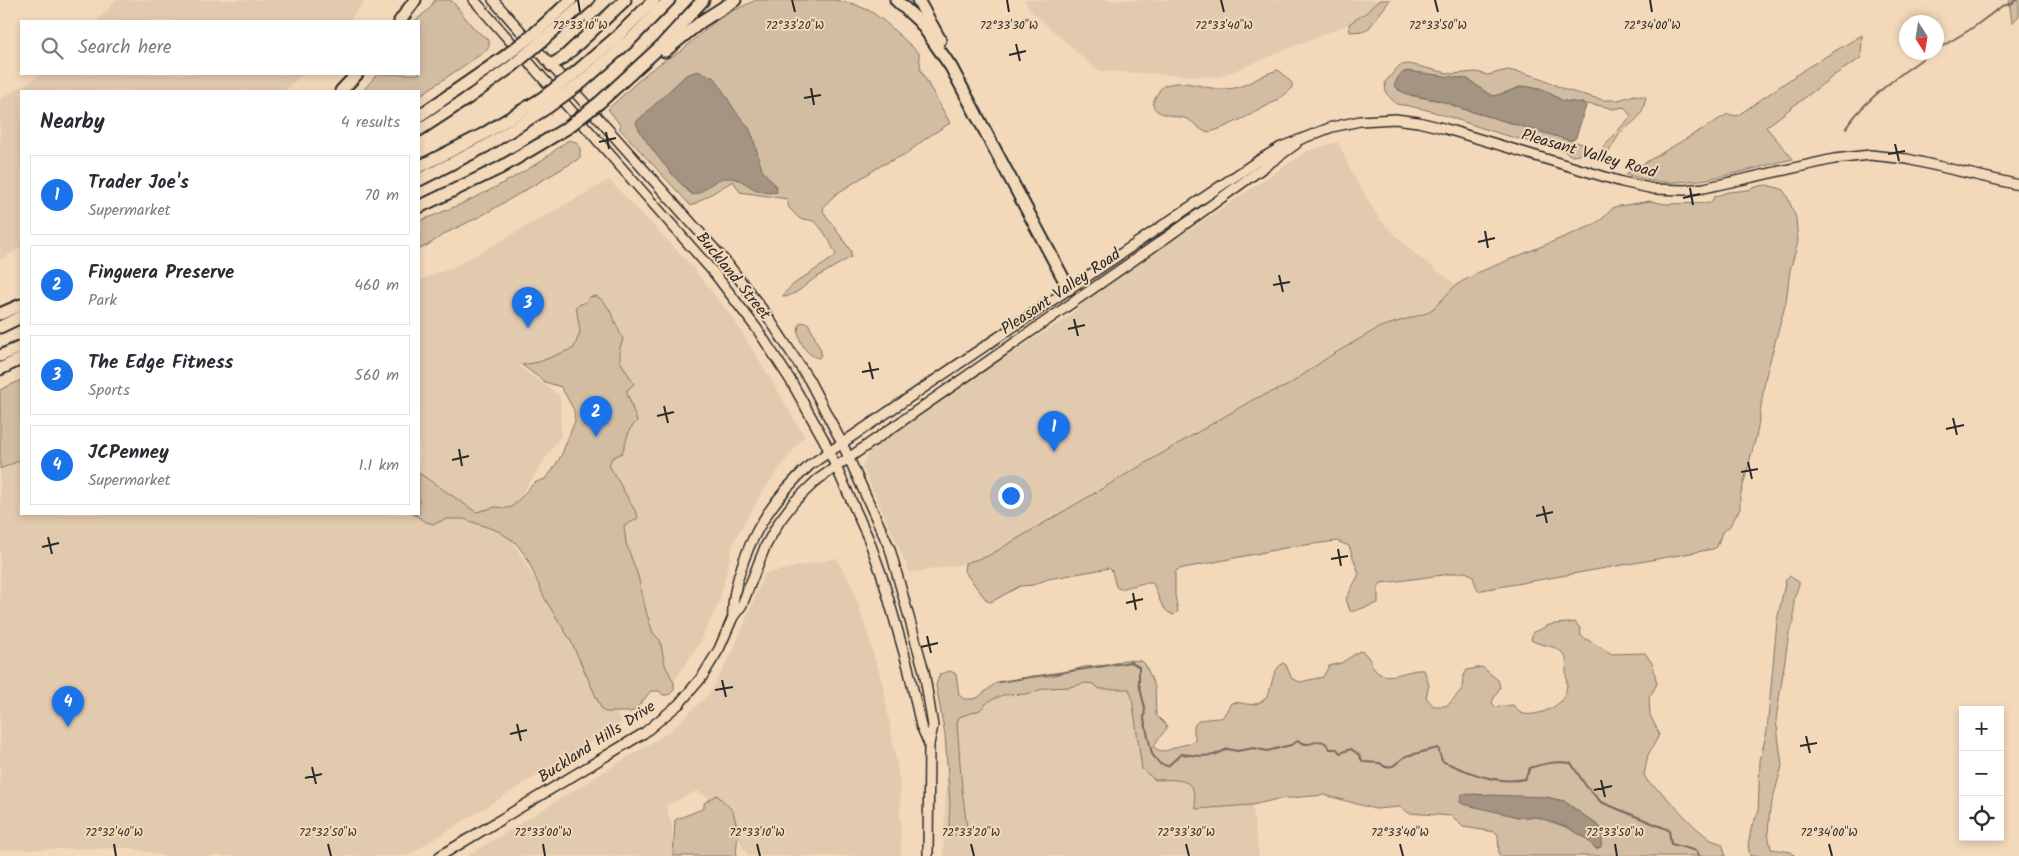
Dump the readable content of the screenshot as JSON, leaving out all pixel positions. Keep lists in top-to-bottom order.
{
  "streets": {
    "main road": ["Pleasant Valley Road", "Buckland Street", "Buckland Hills Drive"]
  },
  "crossings": [
    ["Pleasant Valley Road", "Buckland Street"],
    ["Pleasant Valley Road", "Buckland Hills Drive"],
    ["Buckland Street", "Buckland Hills Drive"]
  ],
  "north": "bottom",
  "page": {
    "search": "Search here",
    "heading": ["Nearby", "4 results"],
    "list": [
      {
        "mark": "1",
        "name": "Trader Joe's",
        "note": "Supermarket",
        "value": "70 m"
      },
      {
        "mark": "2",
        "name": "Finguera Preserve",
        "note": "Park",
        "value": "460 m"
      },
      {
        "mark": "3",
        "name": "The Edge Fitness",
        "note": "Sports",
        "value": "560 m"
      },
      {
        "mark": "4",
        "name": "JCPenney",
        "note": "Supermarket",
        "value": "1.1 km"
      }
    ],
    "pins": [
      "3",
      "2",
      "1",
      "4"
    ],
    "map_buttons": ["+", "−"]
  },
  "coordinates": [
    "72°33'10\"W",
    "72°33'20\"W",
    "72°33'30\"W",
    "72°33'40\"W",
    "72°33'50\"W",
    "72°34'00\"W",
    "72°32'40\"W",
    "72°32'50\"W",
    "72°33'00\"W"
  ]
}
